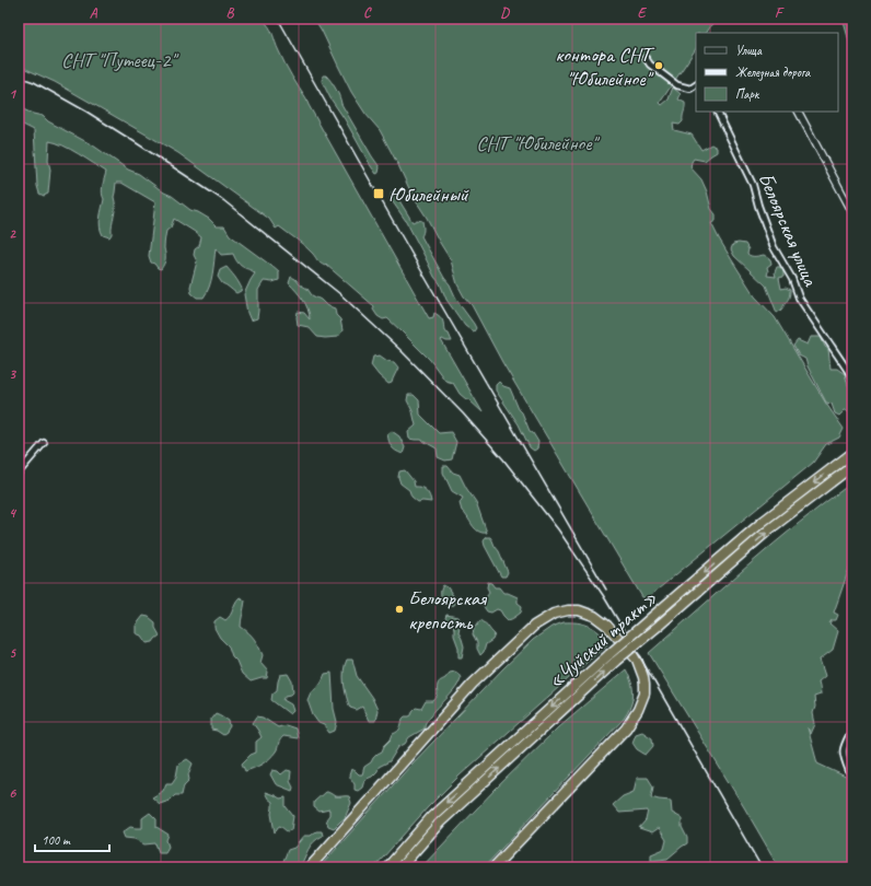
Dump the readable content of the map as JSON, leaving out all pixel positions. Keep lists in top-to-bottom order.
{
  "streets": {
    "highway": ["«Чуйский тракт»"],
    "street": ["Белоярская улица"]
  },
  "parks": ["СНТ \"Путеец-2\"", "СНТ \"Юбилейное\""],
  "places": {
    "other": ["контора СНТ \"Юбилейное\"", "Белоярская крепость"],
    "transit": ["Юбилейный"]
  },
  "legend": ["Улица", "Железная дорога", "Парк"],
  "scale_bar": "100 m",
  "grid": {
    "columns": [
      "A",
      "B",
      "C",
      "D",
      "E",
      "F"
    ],
    "rows": [
      "1",
      "2",
      "3",
      "4",
      "5",
      "6"
    ]
  }
}
